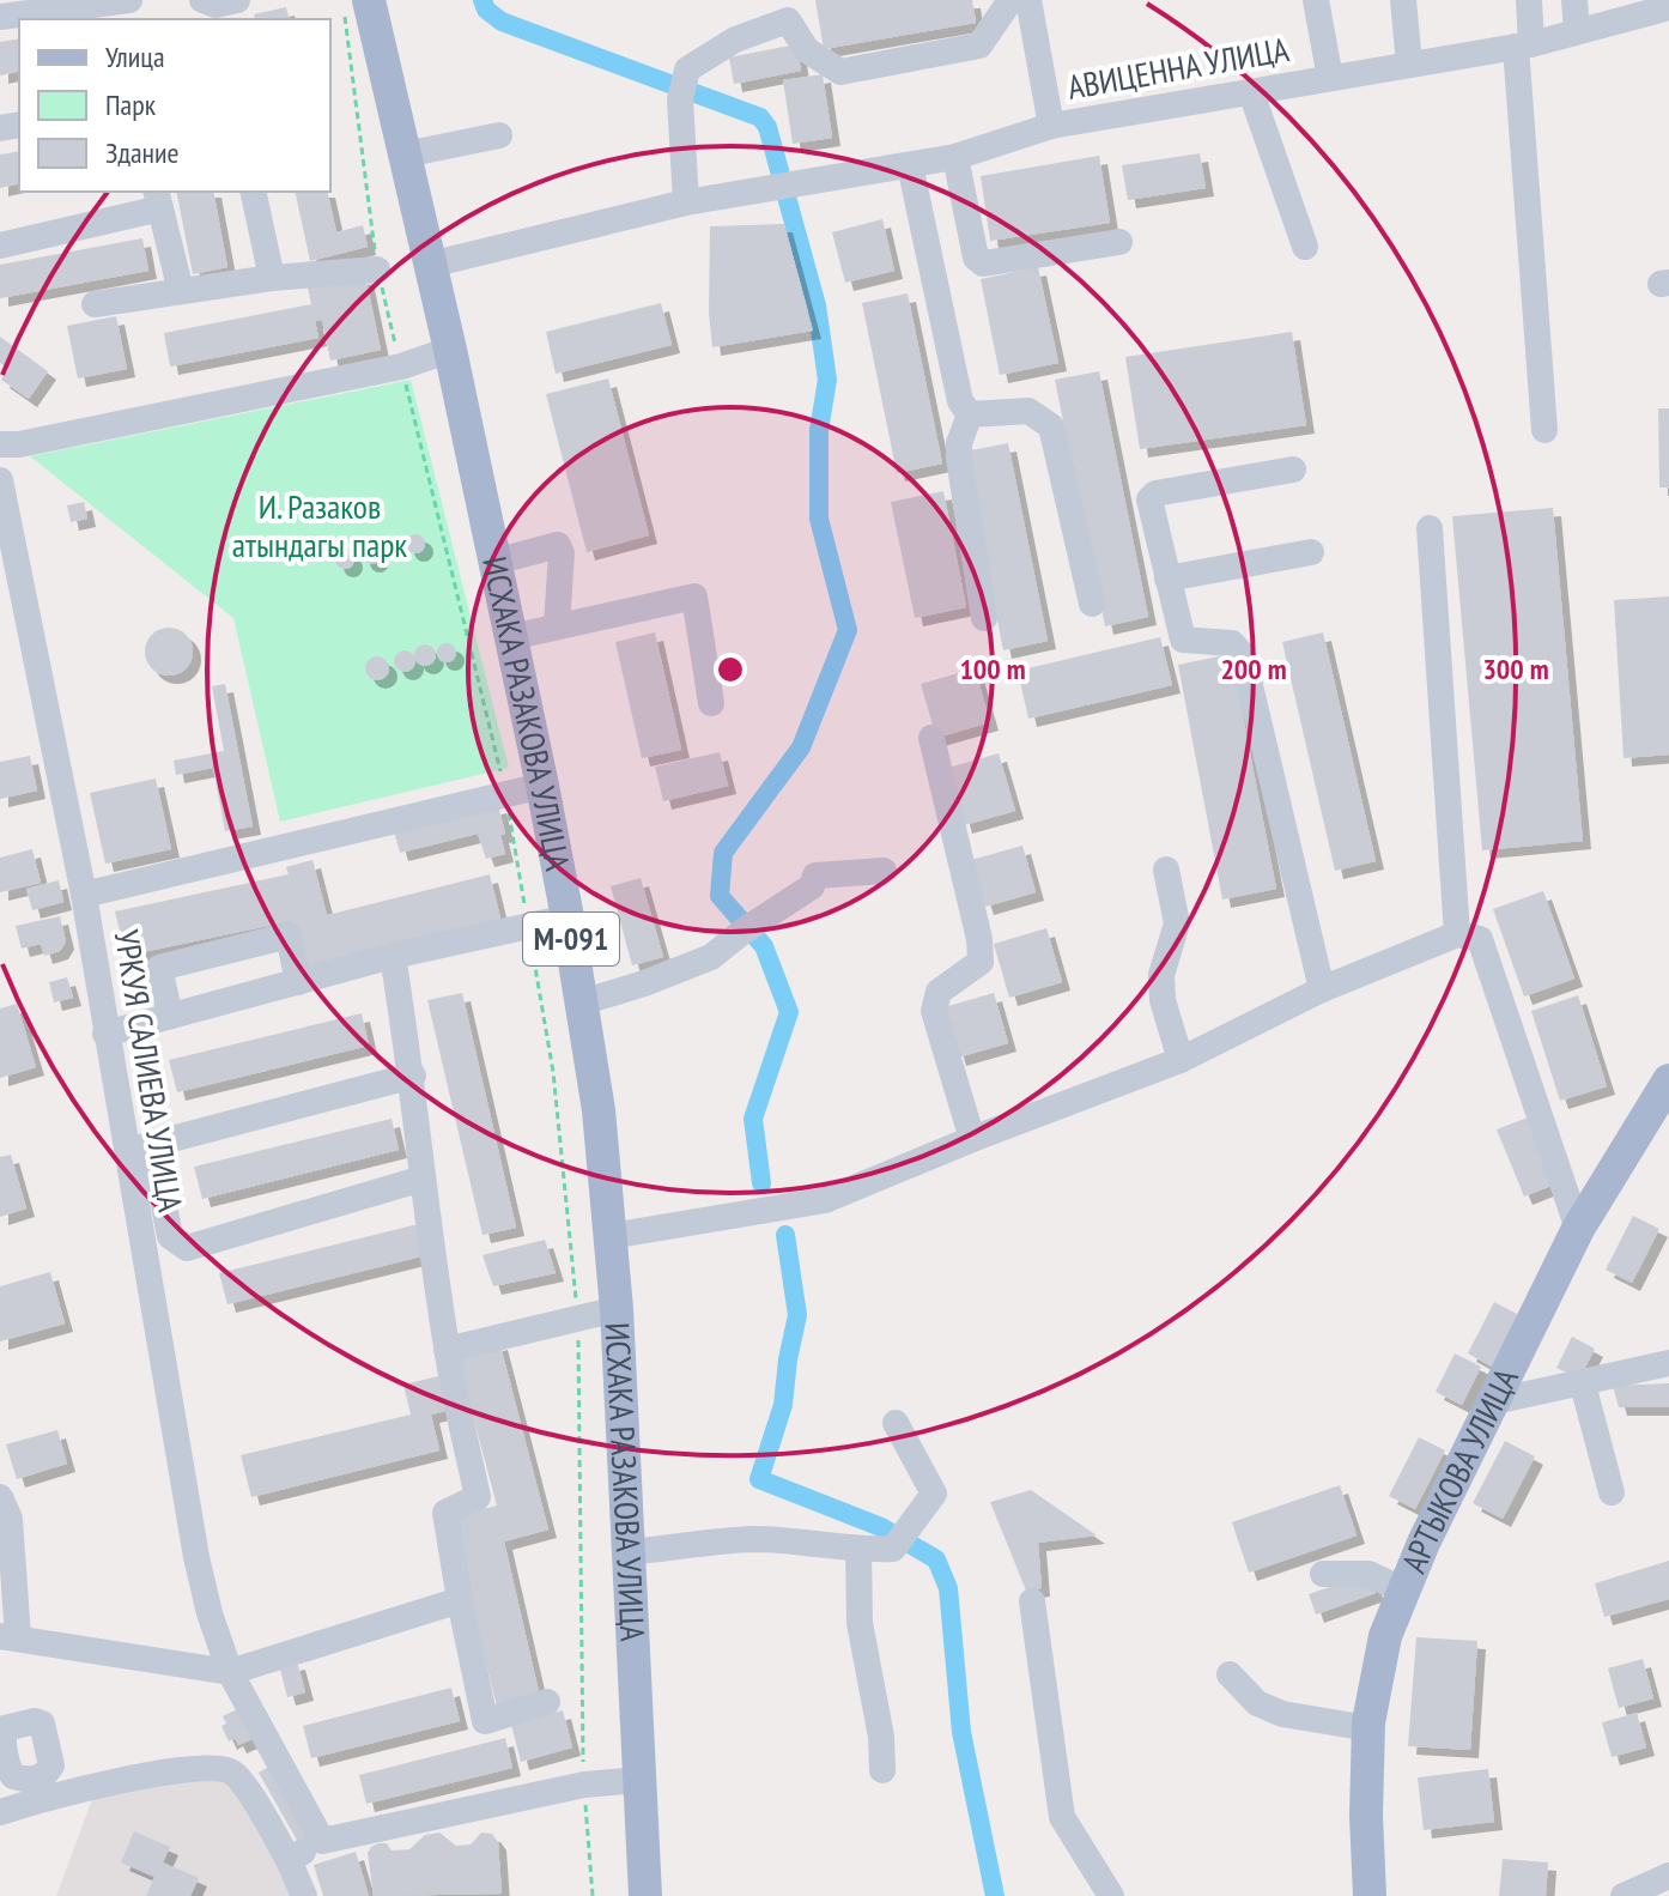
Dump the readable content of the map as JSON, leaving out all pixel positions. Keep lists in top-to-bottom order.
{
  "streets": {
    "main road": ["ИСХАКА РАЗАКОВА УЛИЦА", "М-091", "АРТЫКОВА УЛИЦА"],
    "street": ["АВИЦЕННА УЛИЦА", "УРКУЯ САЛИЕВА УЛИЦА"]
  },
  "parks": ["И. Разаков атындагы парк"],
  "legend": ["Улица", "Парк", "Здание"],
  "rings": ["100 m", "200 m", "300 m"]
}
